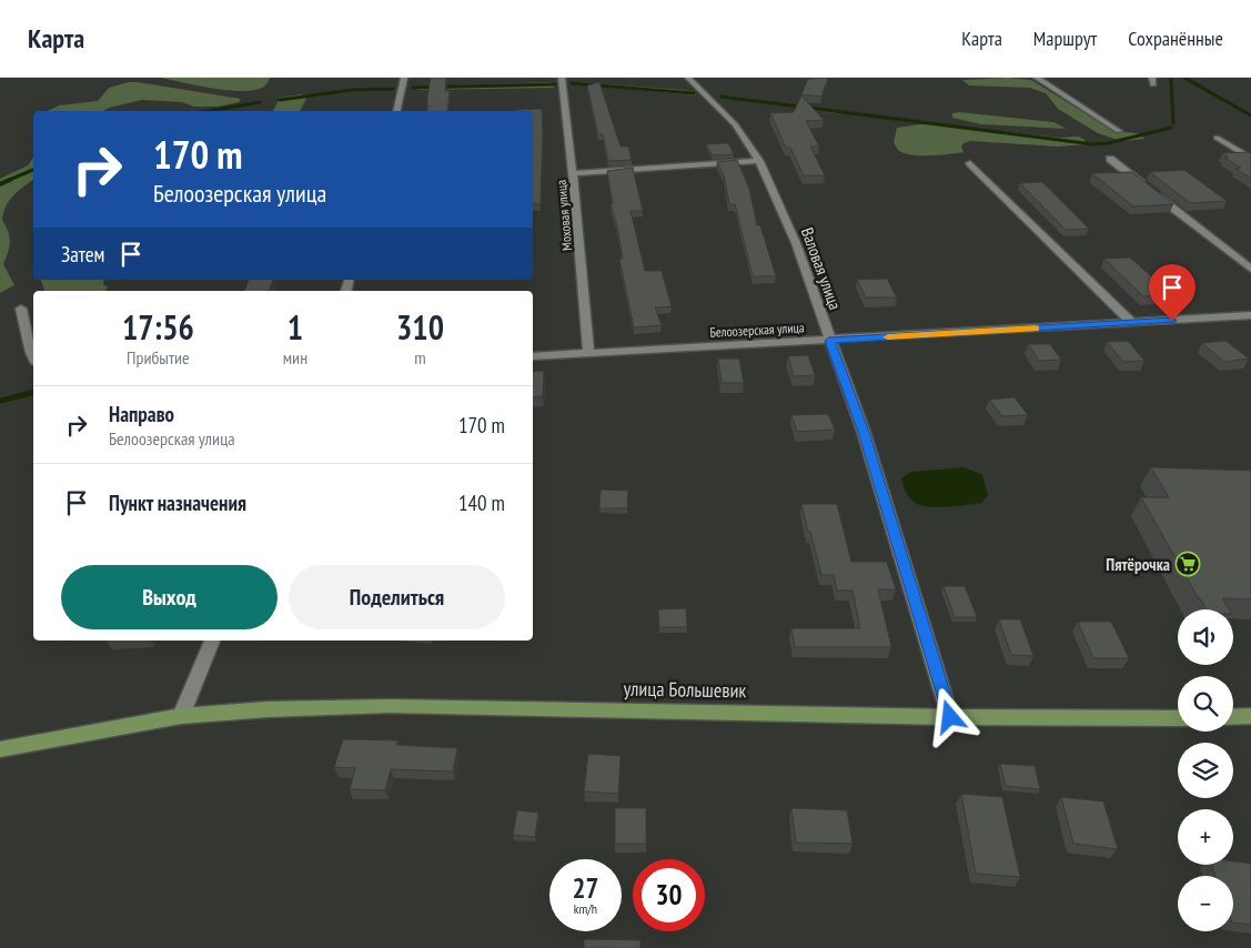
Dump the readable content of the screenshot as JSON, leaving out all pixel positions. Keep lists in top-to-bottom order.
{
  "streets": {
    "main road": ["улица Большевик"],
    "street": ["Моховая улица", "Валовая улица", "Белоозерская улица"]
  },
  "crossings": [
    ["Моховая улица", "Белоозерская улица"],
    ["Валовая улица", "Белоозерская улица"],
    ["Валовая улица", "улица Большевик"]
  ],
  "places": {
    "supermarket": ["Пятёрочка"]
  },
  "page": {
    "header": "Карта",
    "nav": ["Карта", "Маршрут", "Сохранённые"],
    "turn": ["170 m", "Белоозерская улица"],
    "then": "Затем",
    "eta": [
      "17:56",
      "Прибытие",
      "1",
      "мин",
      "310",
      "m"
    ],
    "list": [
      {
        "name": "Направо",
        "note": "Белоозерская улица",
        "value": "170 m"
      },
      {
        "name": "Пункт назначения",
        "value": "140 m"
      }
    ],
    "buttons": ["Выход", "Поделиться"],
    "map_buttons": ["+", "−"],
    "speed": "27 km/h",
    "limit": "30"
  }
}
